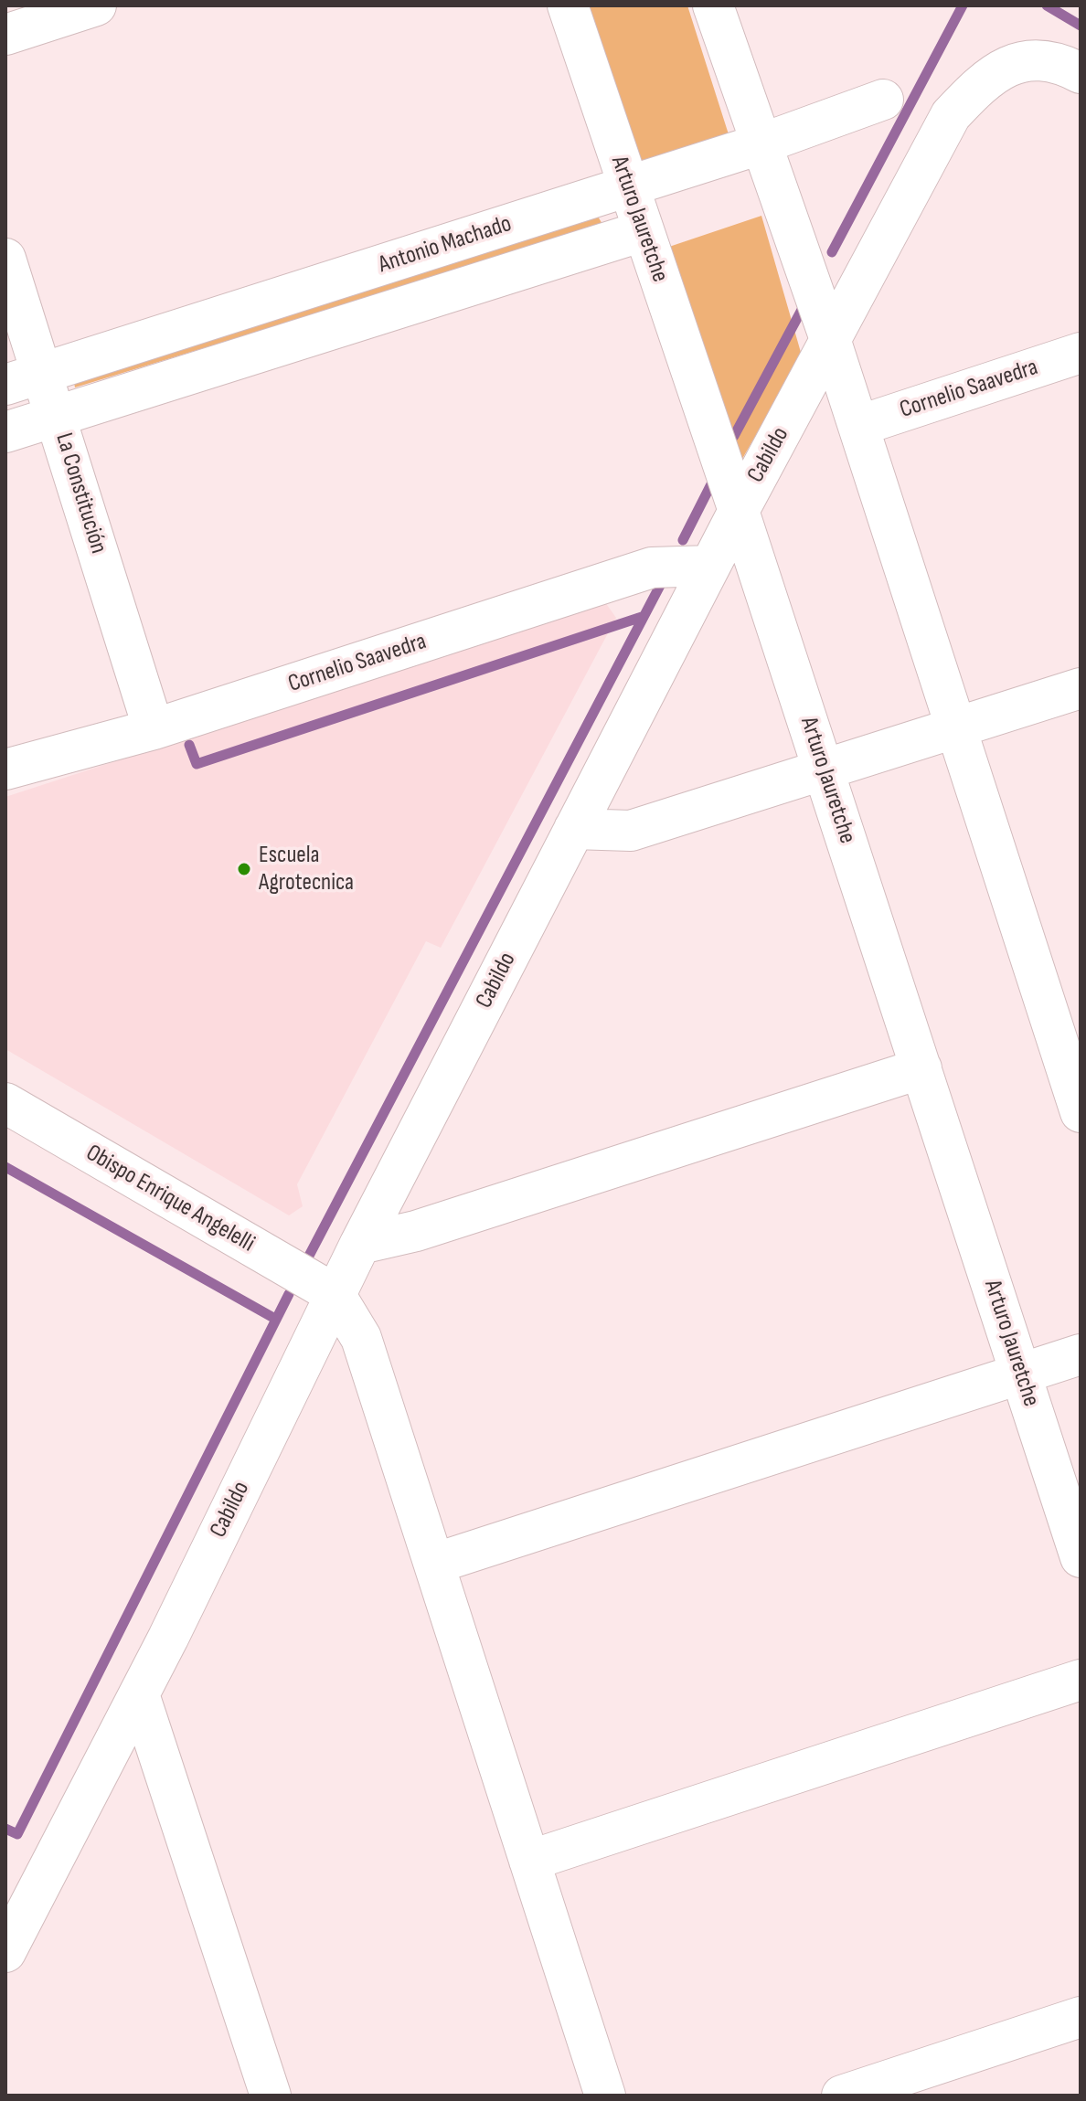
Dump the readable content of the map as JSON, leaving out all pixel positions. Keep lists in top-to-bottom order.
{
  "streets": {
    "street": [
      "Arturo Jauretche",
      "Antonio Machado",
      "Cornelio Saavedra",
      "Cabildo",
      "La Constitución",
      "Obispo Enrique Angelelli"
    ]
  },
  "crossings": [
    ["Arturo Jauretche", "Antonio Machado"],
    ["Arturo Jauretche", "Cabildo"],
    ["Antonio Machado", "La Constitución"],
    ["Cornelio Saavedra", "Cabildo"],
    ["Cornelio Saavedra", "La Constitución"],
    ["Cabildo", "Obispo Enrique Angelelli"]
  ],
  "places": ["Escuela Agrotecnica"]
}
